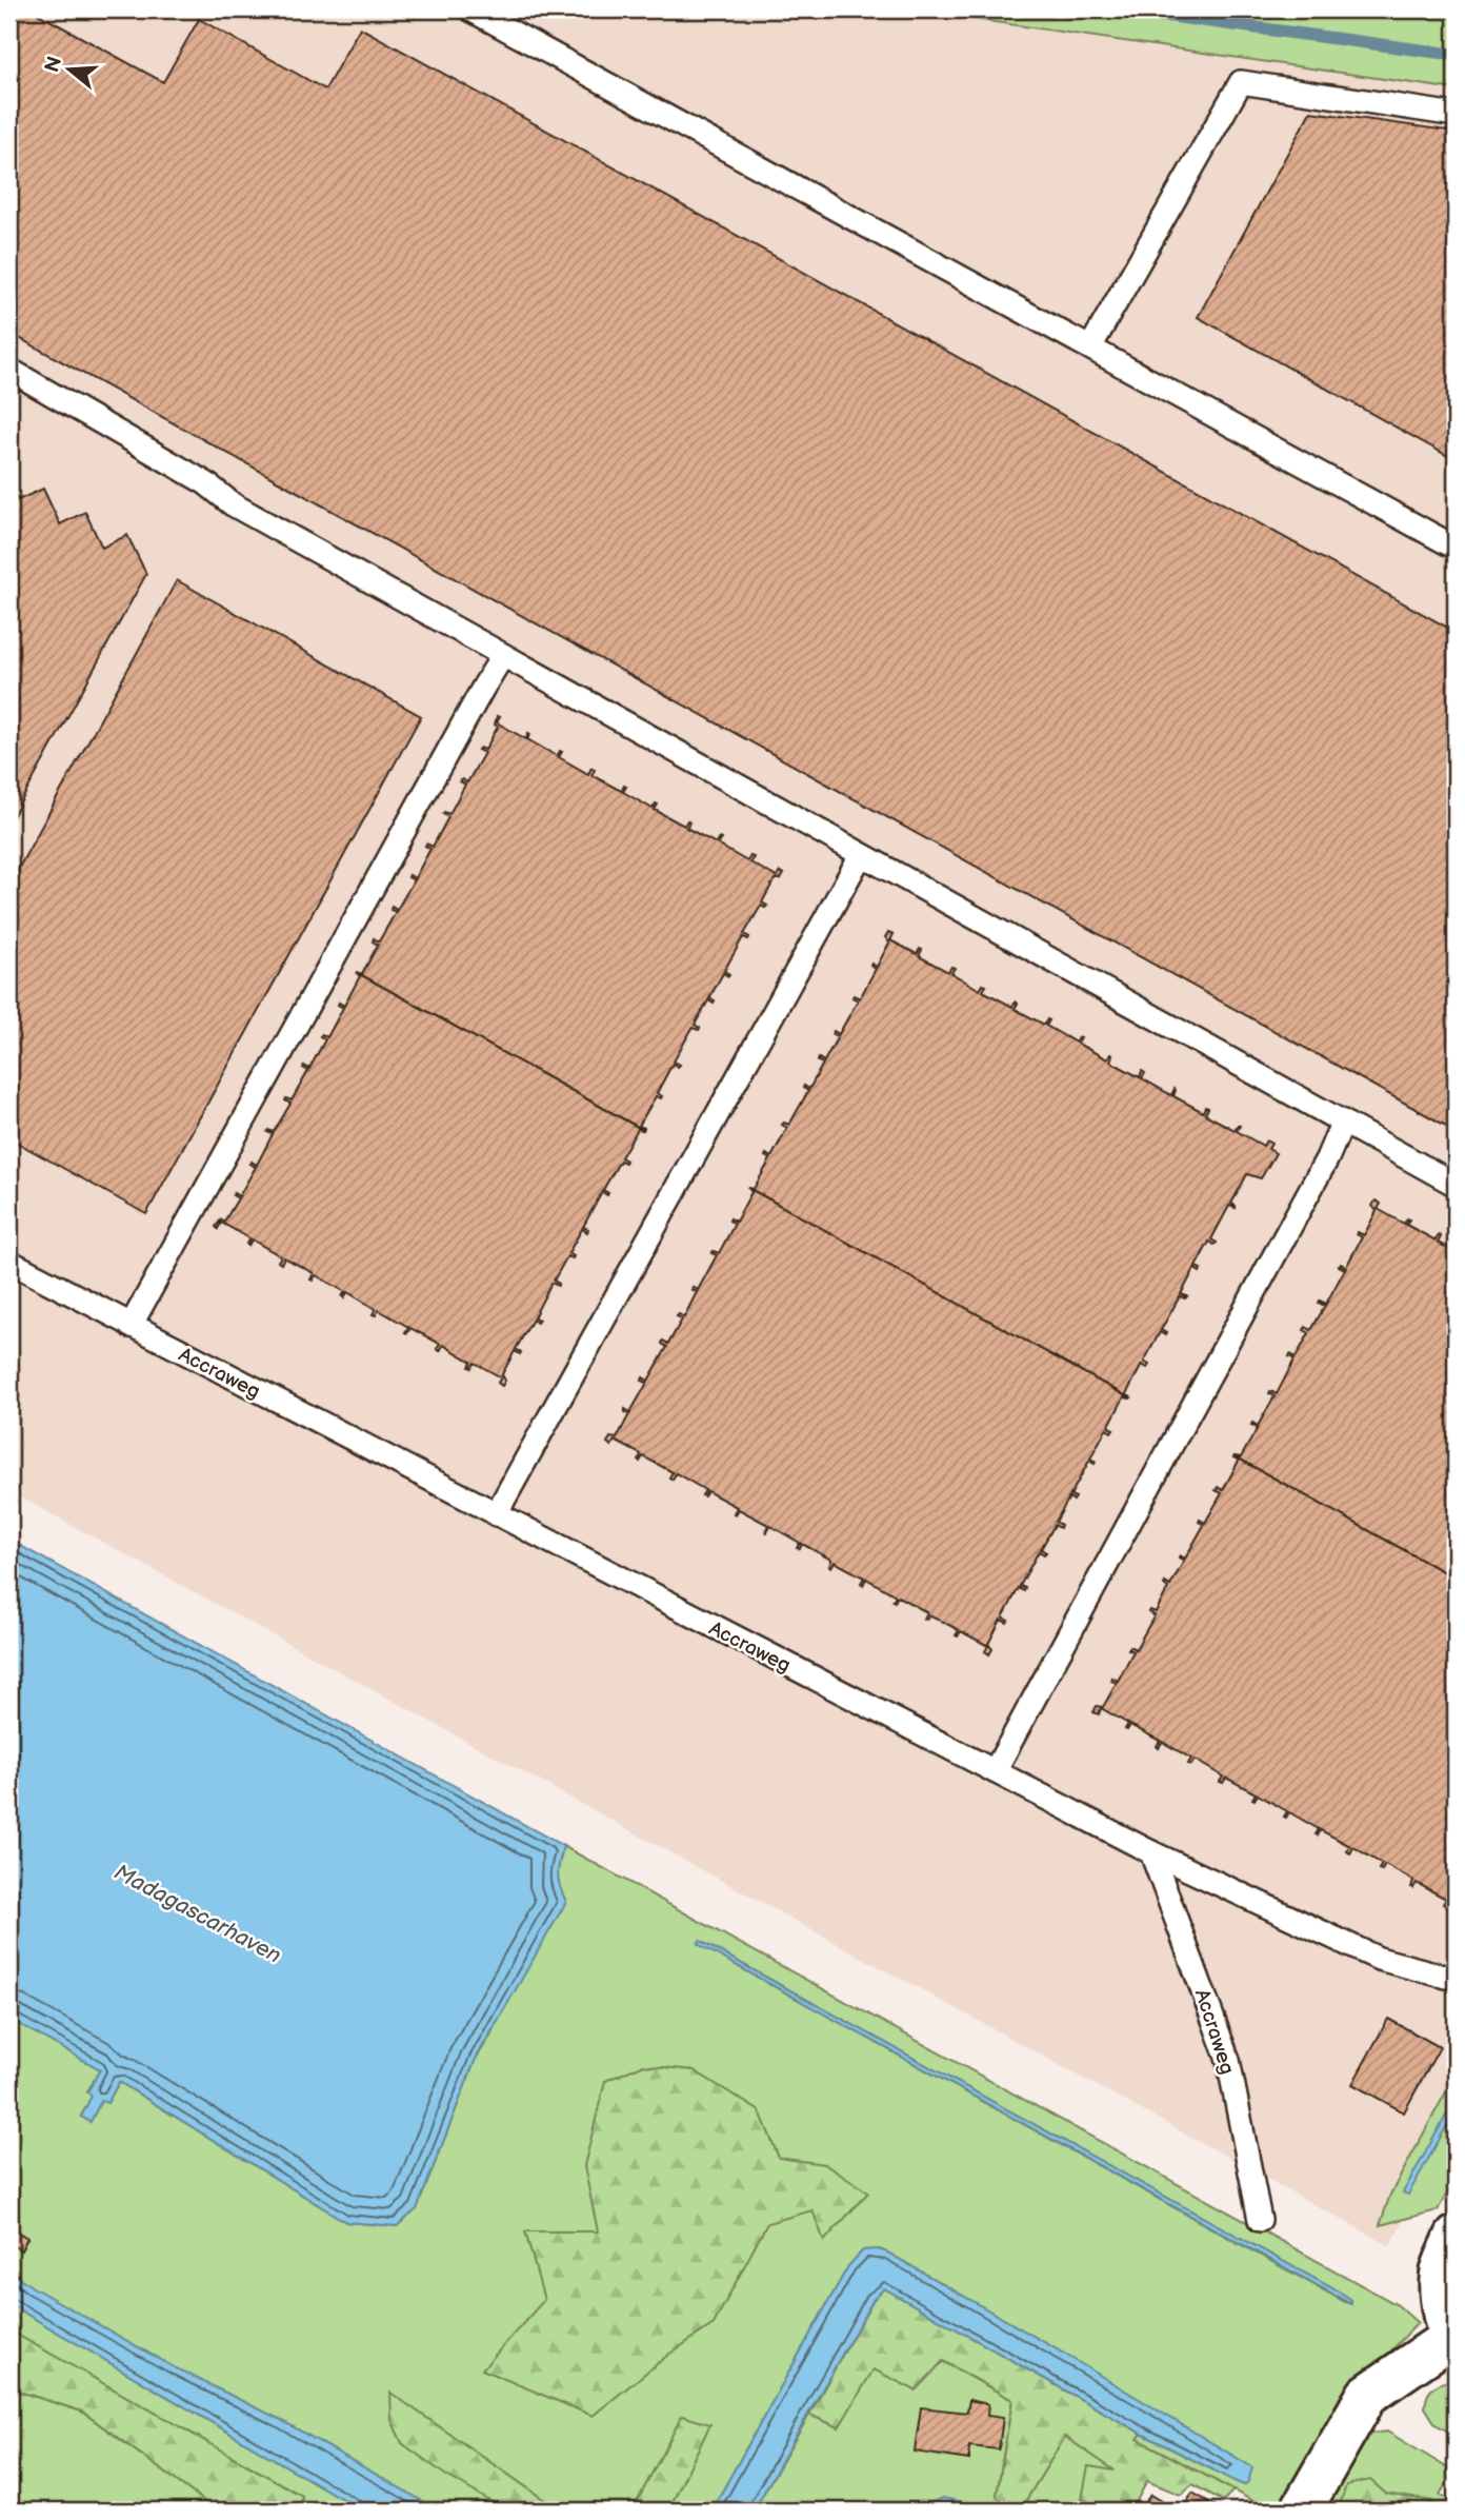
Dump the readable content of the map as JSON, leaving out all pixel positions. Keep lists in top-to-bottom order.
{
  "streets": {
    "lane": ["Accraweg"]
  },
  "water": ["Madagascarhaven"],
  "north": "left"
}
